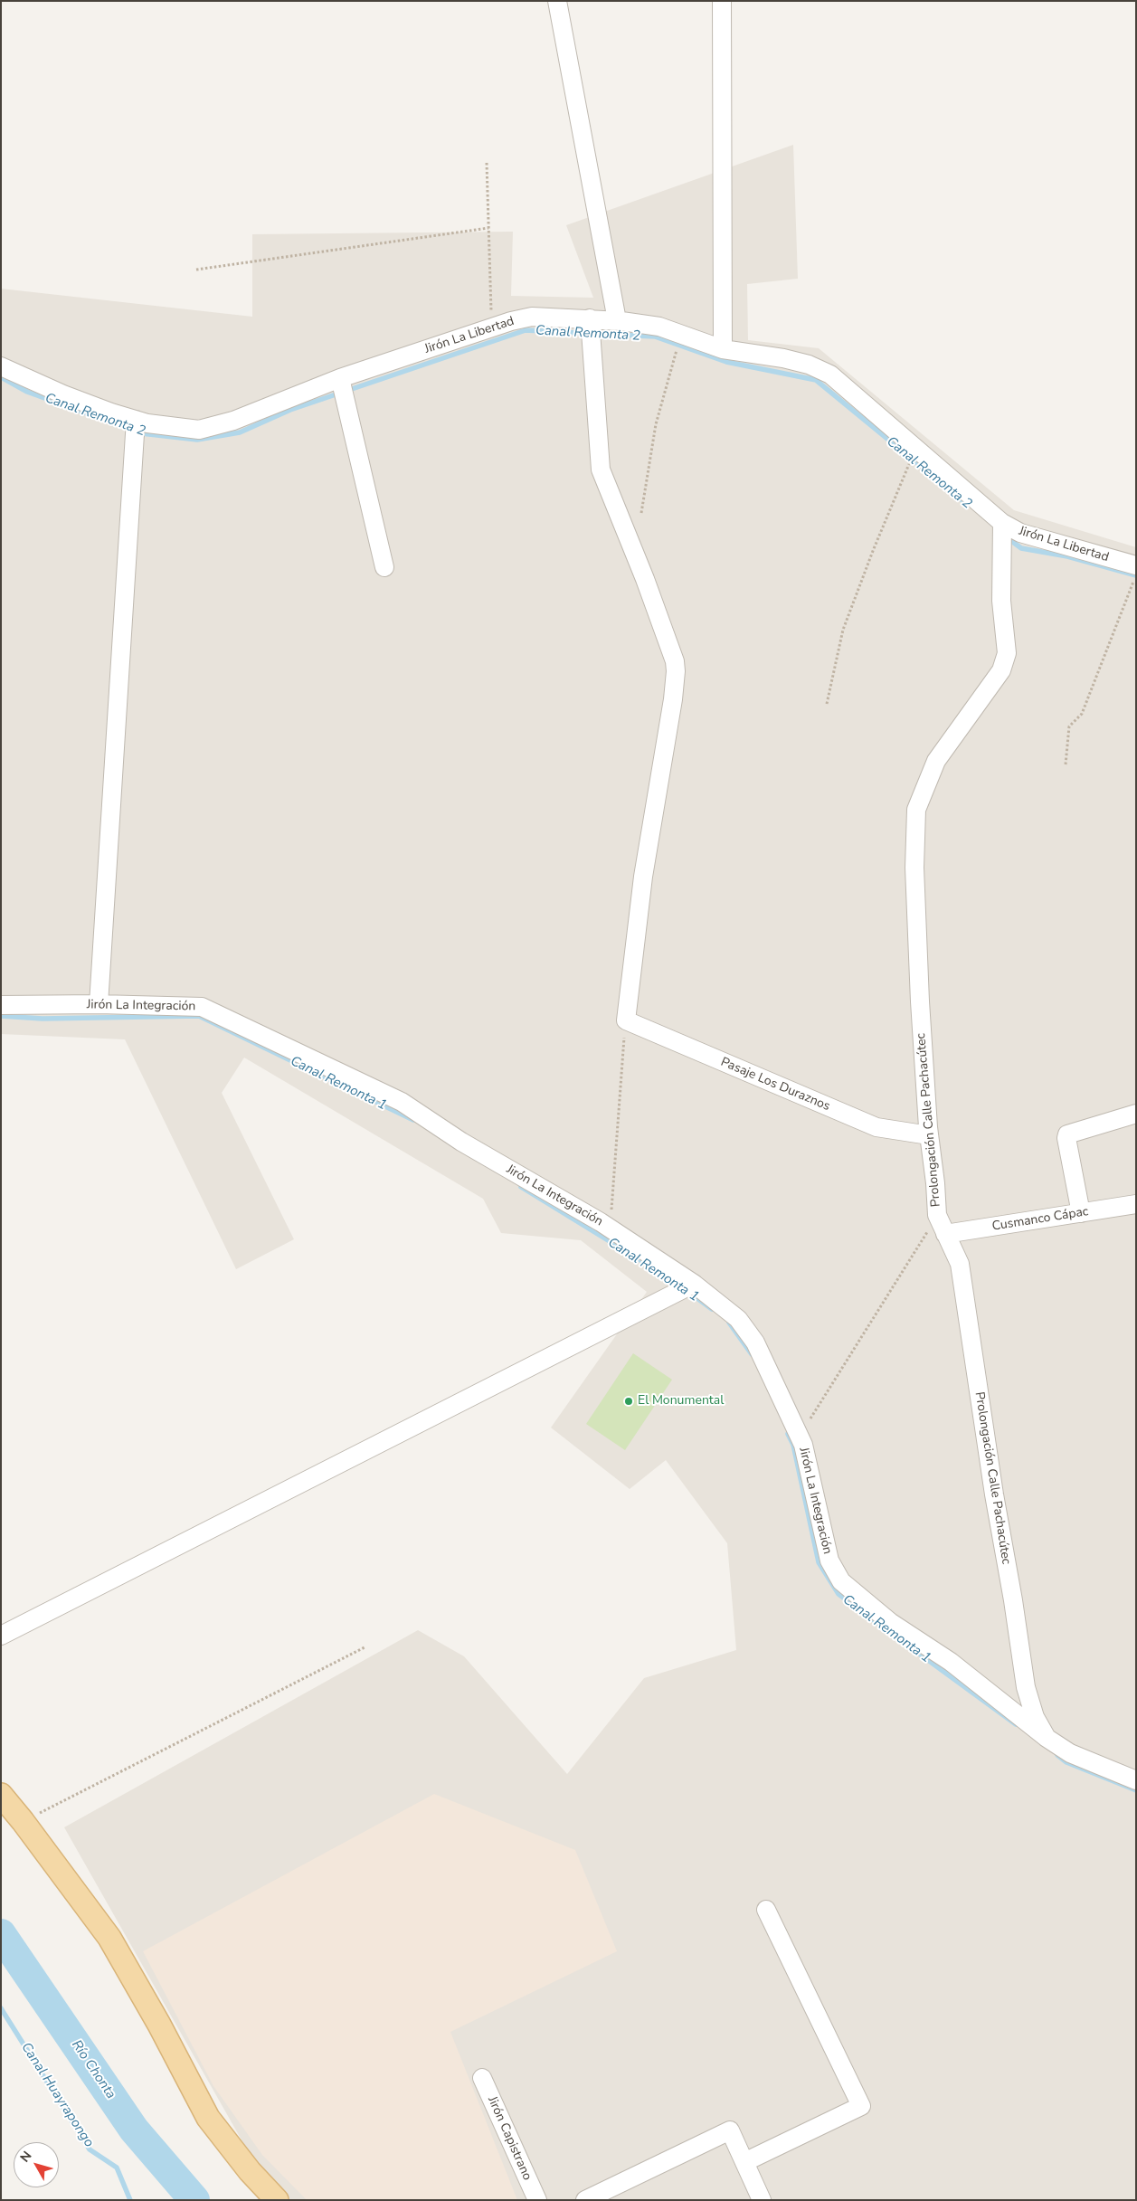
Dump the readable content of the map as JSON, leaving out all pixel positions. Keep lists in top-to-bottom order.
{
  "streets": {
    "street": [
      "Jirón La Libertad",
      "Jirón La Integración",
      "Pasaje Los Duraznos",
      "Prolongación Calle Pachacútec",
      "Cusmanco Cápac",
      "Jirón Capistrano"
    ]
  },
  "crossings": [
    ["Jirón La Libertad", "Prolongación Calle Pachacútec"],
    ["Jirón La Integración", "Prolongación Calle Pachacútec"],
    ["Pasaje Los Duraznos", "Prolongación Calle Pachacútec"],
    ["Prolongación Calle Pachacútec", "Cusmanco Cápac"]
  ],
  "water": [
    "Canal Remonta 2",
    "Canal Remonta 1",
    "Río Chonta",
    "Canal Huayrapongo"
  ],
  "places": ["El Monumental"],
  "north": "top left"
}
